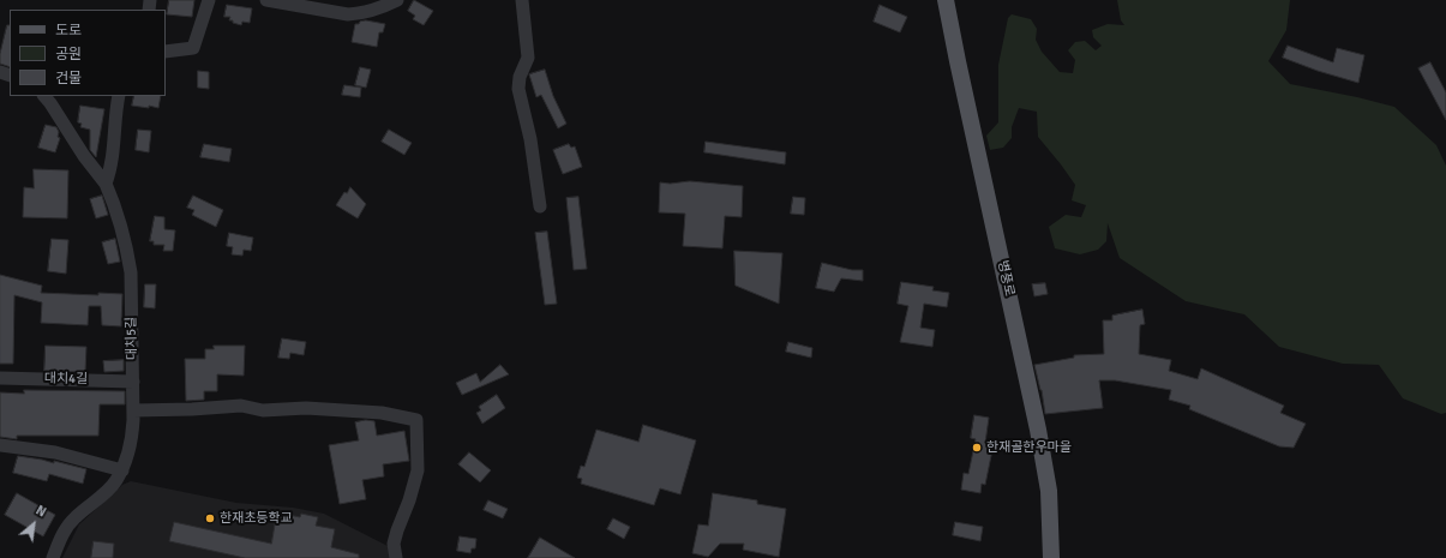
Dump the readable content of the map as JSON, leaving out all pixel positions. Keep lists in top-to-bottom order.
{
  "streets": {
    "main road": ["병풍로"],
    "street": ["대치5길", "대치4길"]
  },
  "crossings": [
    ["대치5길", "대치4길"]
  ],
  "places": ["한재골한우마을", "한재초등학교"],
  "legend": ["도로", "공원", "건물"],
  "north": "top right"
}
